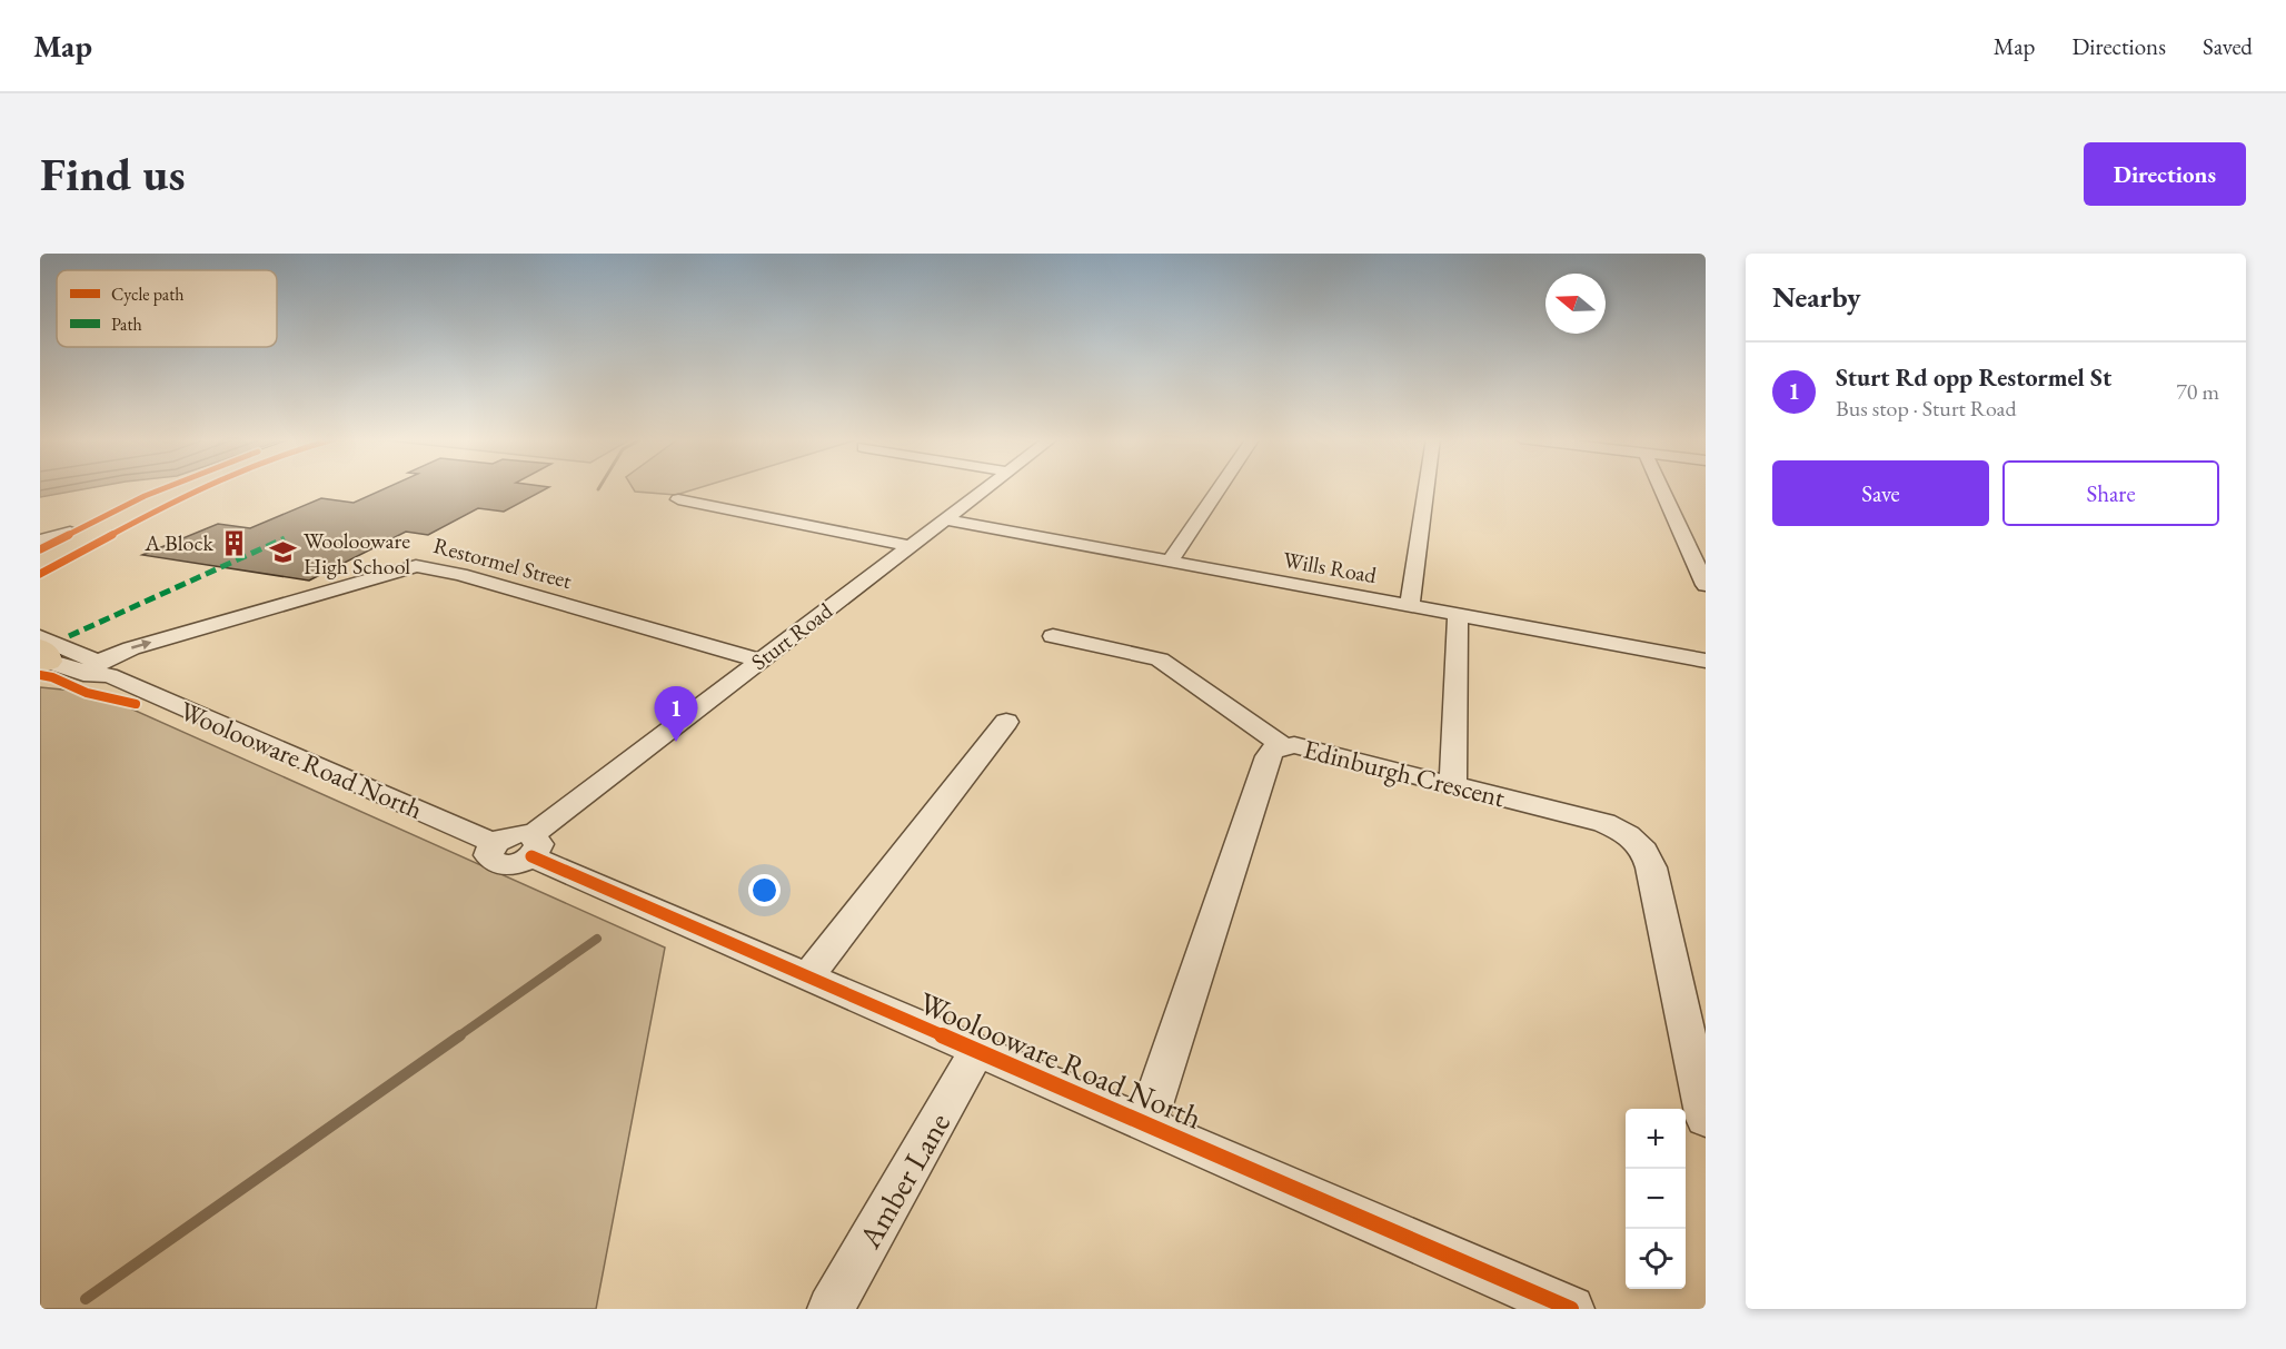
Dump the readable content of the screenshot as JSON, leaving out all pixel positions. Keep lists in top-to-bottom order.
{
  "streets": {
    "street": [
      "Restormel Street",
      "Wills Road",
      "Sturt Road",
      "Woolooware Road North",
      "Edinburgh Crescent",
      "Amber Lane"
    ]
  },
  "crossings": [
    ["Restormel Street", "Sturt Road"],
    ["Restormel Street", "Woolooware Road North"],
    ["Wills Road", "Sturt Road"],
    ["Sturt Road", "Woolooware Road North"],
    ["Woolooware Road North", "Edinburgh Crescent"],
    ["Woolooware Road North", "Amber Lane"]
  ],
  "one_way": ["Restormel Street"],
  "places": {
    "building": ["A Block"],
    "school or university": ["Woolooware High School"]
  },
  "legend": ["Cycle path", "Path"],
  "north": "left",
  "page": {
    "header": "Map",
    "nav": ["Map", "Directions", "Saved"],
    "buttons": [
      "Directions",
      ["Save", "Share"]
    ],
    "title": "Find us",
    "heading": "Nearby",
    "list": [
      {
        "mark": "1",
        "name": "Sturt Rd opp Restormel St",
        "note": "Bus stop · Sturt Road",
        "value": "70 m"
      }
    ],
    "pins": "1",
    "map_buttons": ["+", "−"]
  }
}
